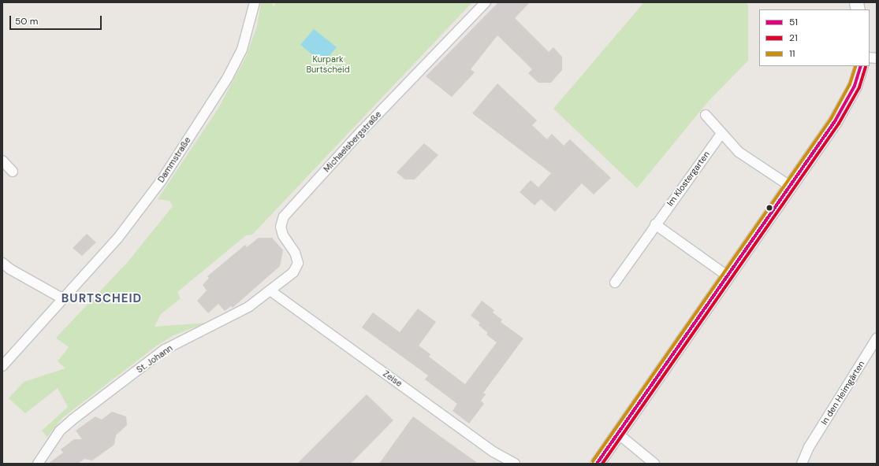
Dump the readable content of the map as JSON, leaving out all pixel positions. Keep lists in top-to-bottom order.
{
  "streets": {
    "street": [
      "Michaelsbergstraße",
      "Dammstraße",
      "Im Klostergarten",
      "St. Johann",
      "Zeise",
      "In den Heimgärten"
    ]
  },
  "crossings": [
    ["Michaelsbergstraße", "St. Johann"],
    ["Michaelsbergstraße", "Zeise"],
    ["St. Johann", "Zeise"]
  ],
  "districts": ["BURTSCHEID"],
  "parks": ["Kurpark Burtscheid"],
  "lines": ["transit line 51", "transit line 11", "transit line 21"],
  "legend": ["51", "21", "11"],
  "scale_bar": "50 m"
}
